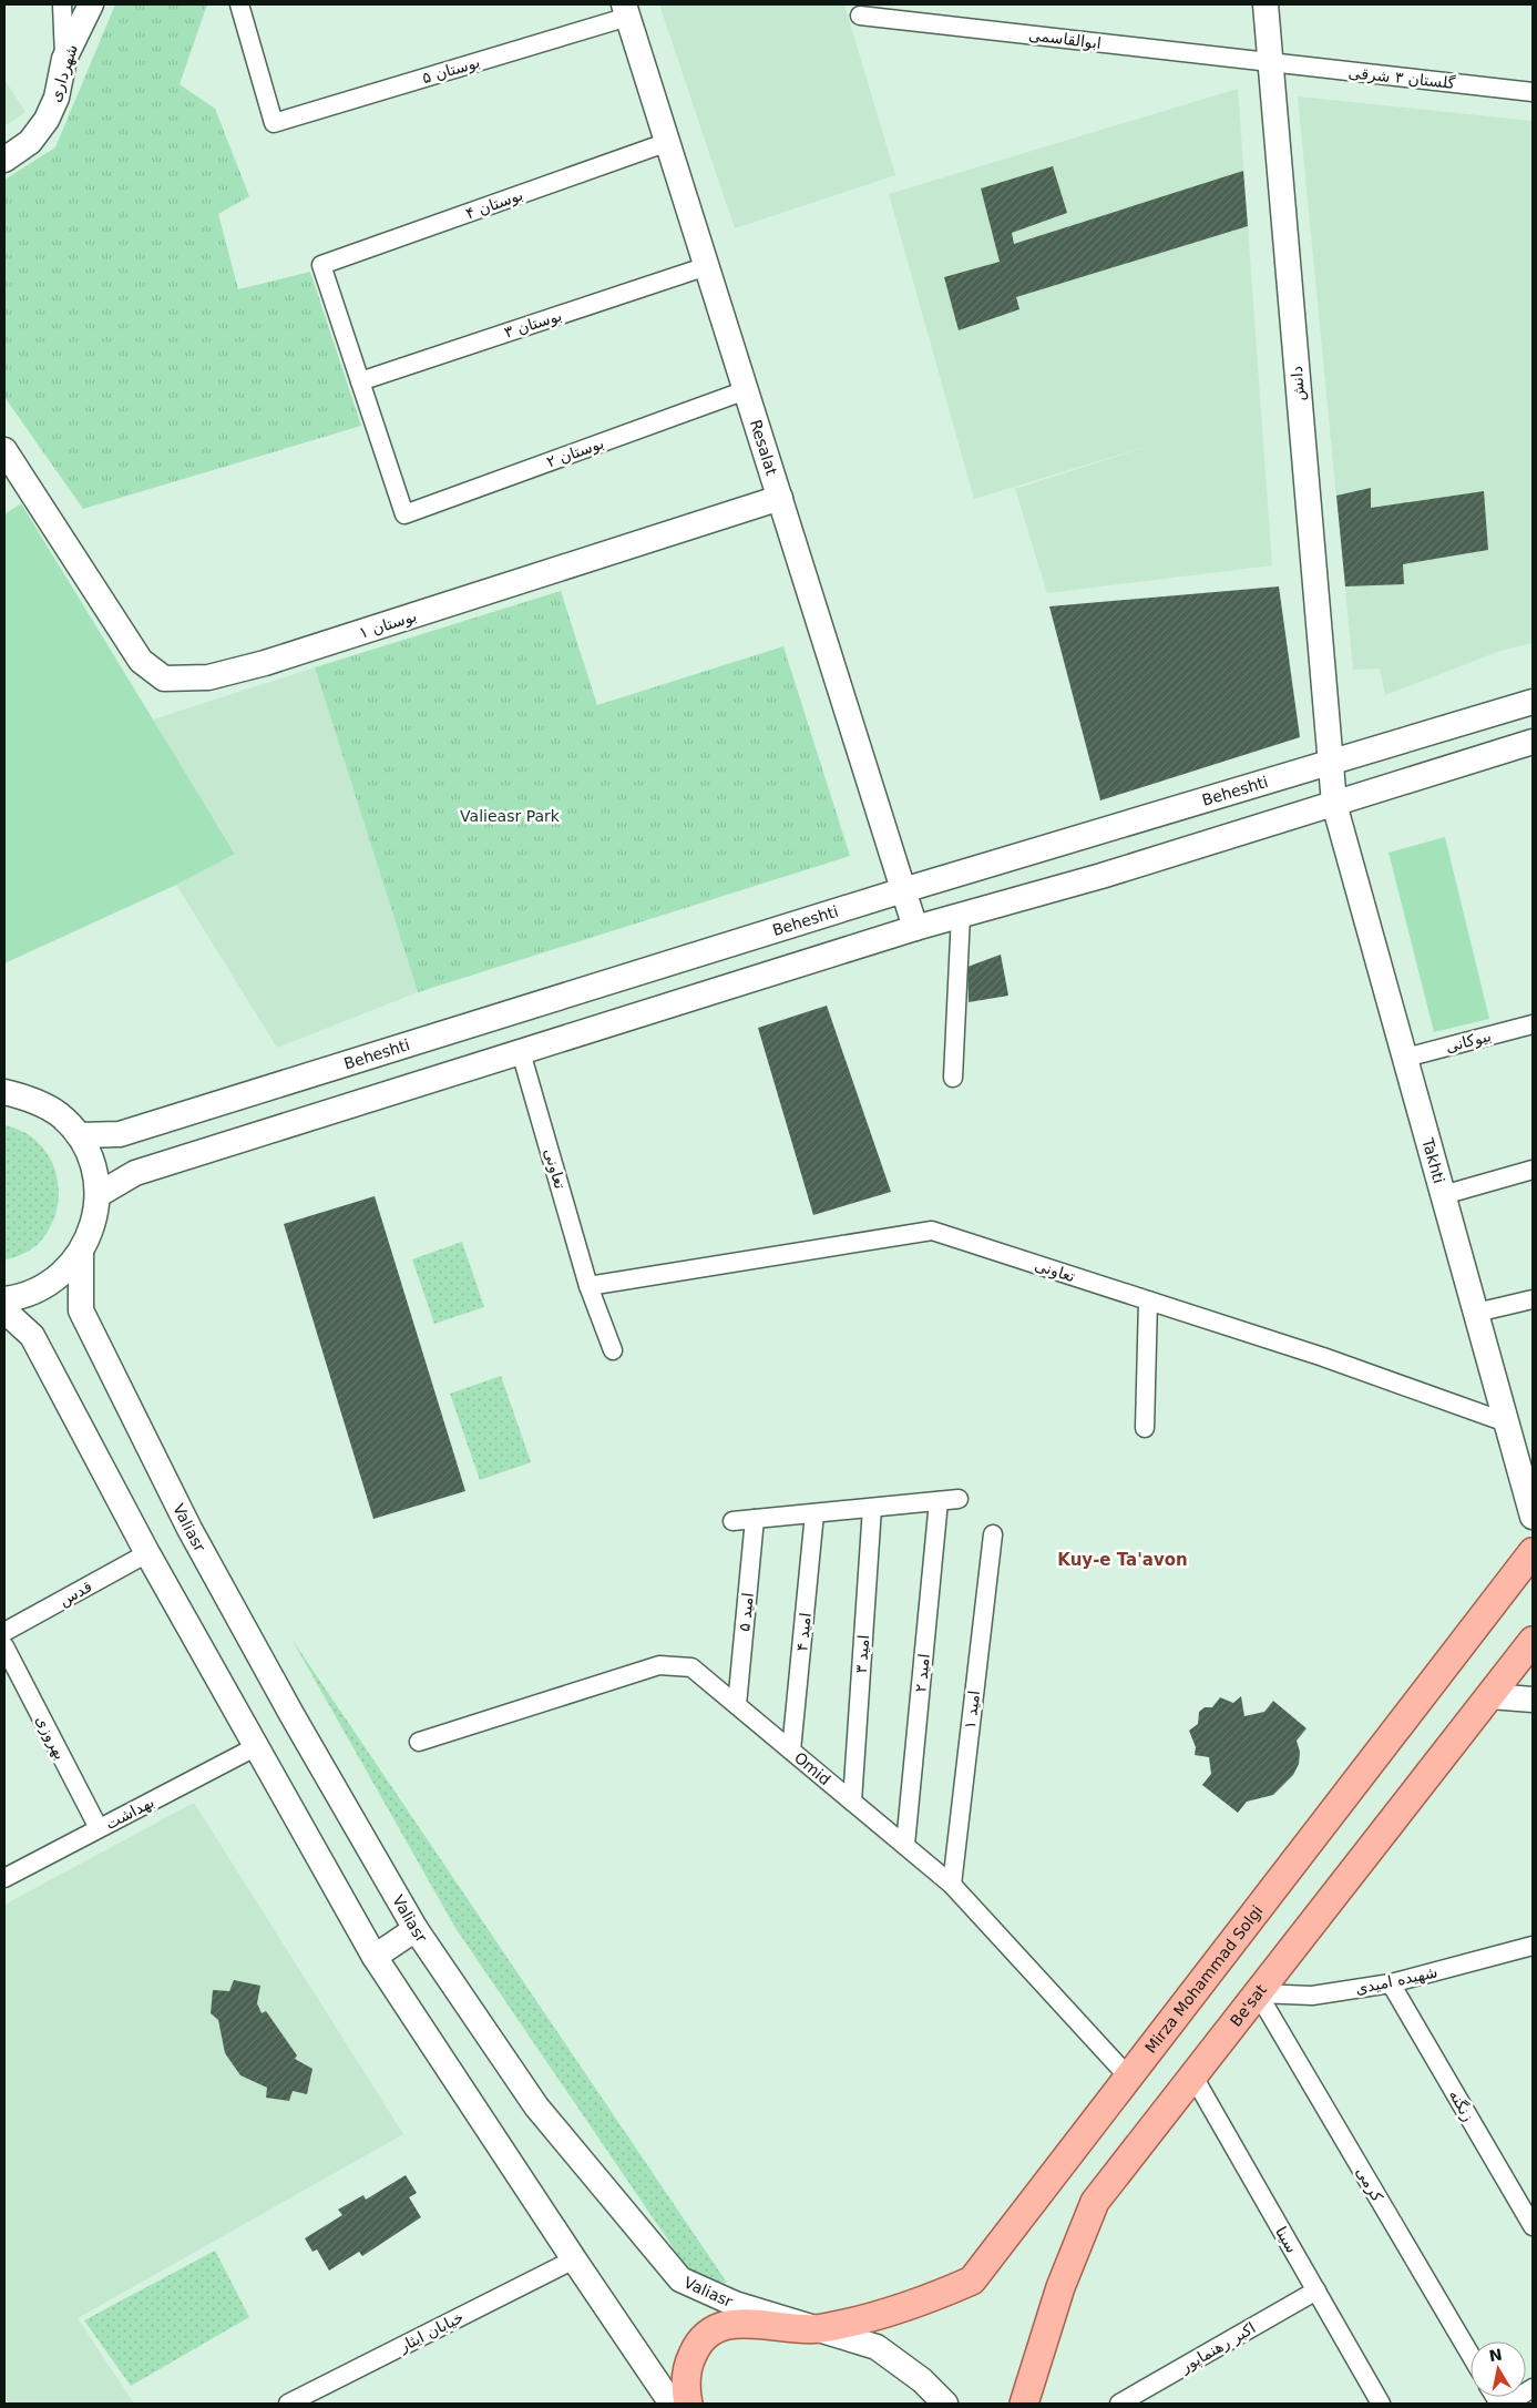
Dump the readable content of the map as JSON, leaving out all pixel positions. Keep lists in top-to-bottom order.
{
  "streets": {
    "main road": [
      "شهرداری",
      "دانش",
      "Resalat",
      "بوستان ۱",
      "Beheshti",
      "Takhti",
      "Valiasr",
      "Mirza Mohammad Solgi",
      "Be'sat"
    ],
    "street": [
      "ابوالقاسمی",
      "بوستان ۵",
      "گلستان ۳ شرقی",
      "بوستان ۴",
      "بوستان ۳",
      "بوستان ۲",
      "بیوکانی",
      "تعاونی",
      "قدس",
      "امید ۵",
      "امید ۴",
      "امید ۳",
      "امید ۲",
      "امید ۱",
      "بهروزی",
      "Omid",
      "بهداشت",
      "شهیده امیدی",
      "زنگنه",
      "کرمی",
      "سینا",
      "خیابان ایثار",
      "اکبر رهنماپور"
    ]
  },
  "crossings": [
    ["ابوالقاسمی", "گلستان ۳ شرقی"],
    ["ابوالقاسمی", "دانش"],
    ["بوستان ۵", "Resalat"],
    ["گلستان ۳ شرقی", "دانش"],
    ["بوستان ۴", "بوستان ۳"],
    ["بوستان ۴", "Resalat"],
    ["بوستان ۴", "بوستان ۲"],
    ["بوستان ۳", "Resalat"],
    ["بوستان ۳", "بوستان ۲"],
    ["دانش", "Beheshti"],
    ["دانش", "Takhti"],
    ["Resalat", "بوستان ۲"],
    ["Resalat", "بوستان ۱"],
    ["Resalat", "Beheshti"],
    ["بیوکانی", "Takhti"],
    ["Takhti", "تعاونی"],
    ["Valiasr", "Mirza Mohammad Solgi"],
    ["امید ۵", "Omid"],
    ["امید ۴", "Omid"],
    ["امید ۳", "Omid"],
    ["امید ۲", "Omid"],
    ["امید ۱", "Omid"],
    ["بهروزی", "بهداشت"],
    ["Omid", "Mirza Mohammad Solgi"],
    ["شهیده امیدی", "Be'sat"],
    ["شهیده امیدی", "زنگنه"],
    ["شهیده امیدی", "کرمی"],
    ["Be'sat", "کرمی"],
    ["Be'sat", "سینا"],
    ["سینا", "اکبر رهنماپور"]
  ],
  "districts": ["Kuy-e Ta'avon"],
  "parks": ["Valieasr Park"],
  "north": "top"
}
